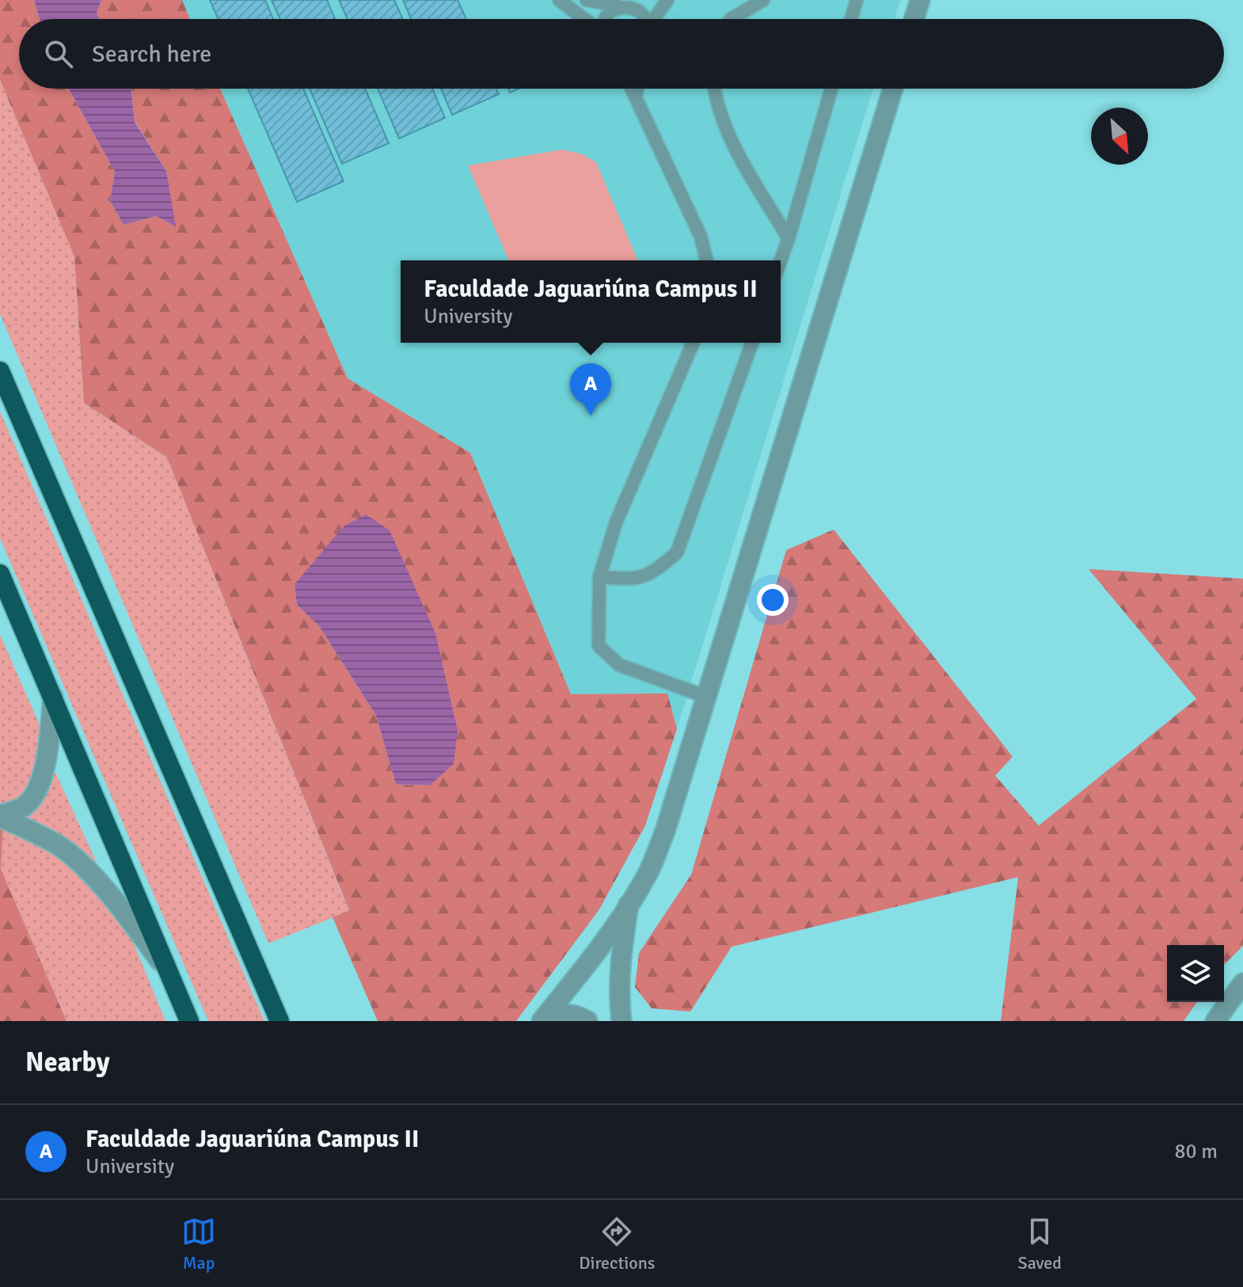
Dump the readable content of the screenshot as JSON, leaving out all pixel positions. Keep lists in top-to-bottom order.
{
  "north": "bottom right",
  "page": {
    "search": "Search here",
    "popup": ["Faculdade Jaguariúna Campus II", "University"],
    "pins": "A",
    "heading": "Nearby",
    "list": [
      {
        "mark": "A",
        "name": "Faculdade Jaguariúna Campus II",
        "note": "University",
        "value": "80 m"
      }
    ],
    "nav": ["Map", "Directions", "Saved"]
  }
}
